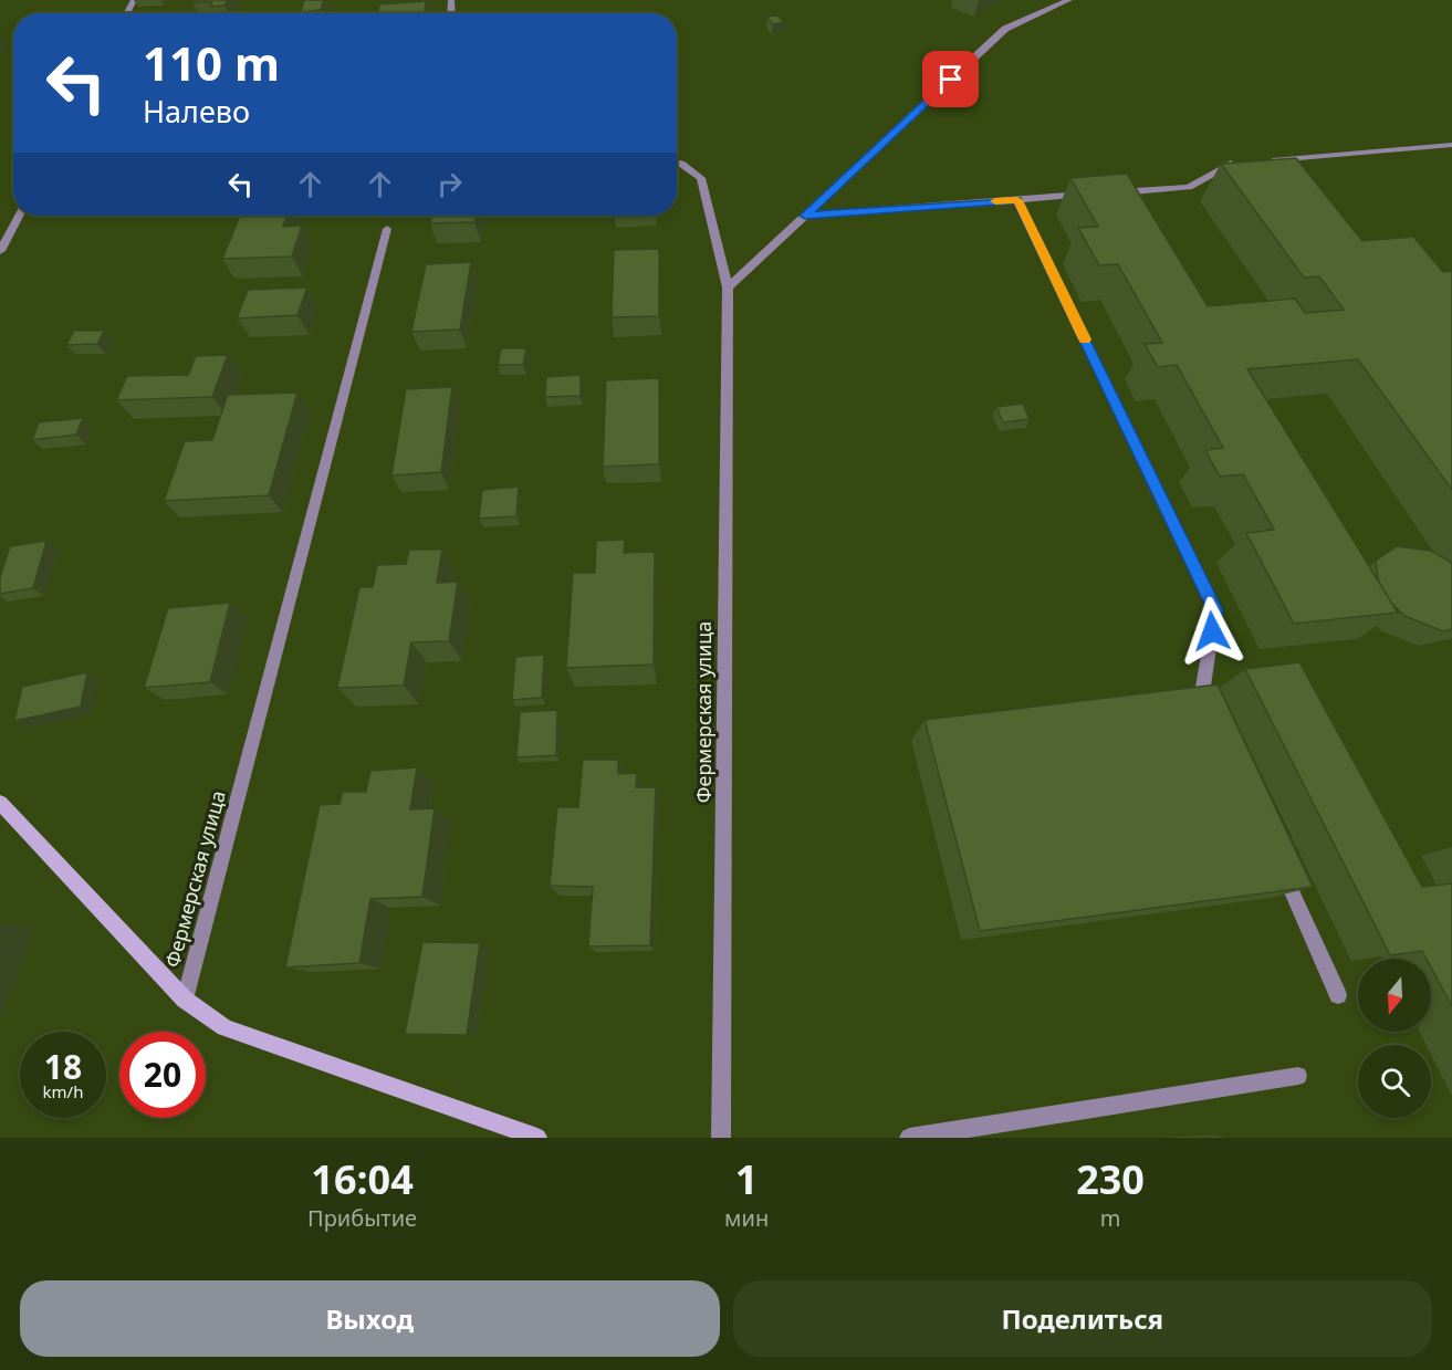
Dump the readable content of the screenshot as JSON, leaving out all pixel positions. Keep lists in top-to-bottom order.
{
  "streets": {
    "street": ["Фермерская улица"]
  },
  "north": "bottom",
  "page": {
    "turn": ["110 m", "Налево"],
    "speed": "18 km/h",
    "limit": "20",
    "eta": [
      "16:04",
      "Прибытие",
      "1",
      "мин",
      "230",
      "m"
    ],
    "buttons": ["Выход", "Поделиться"]
  }
}
